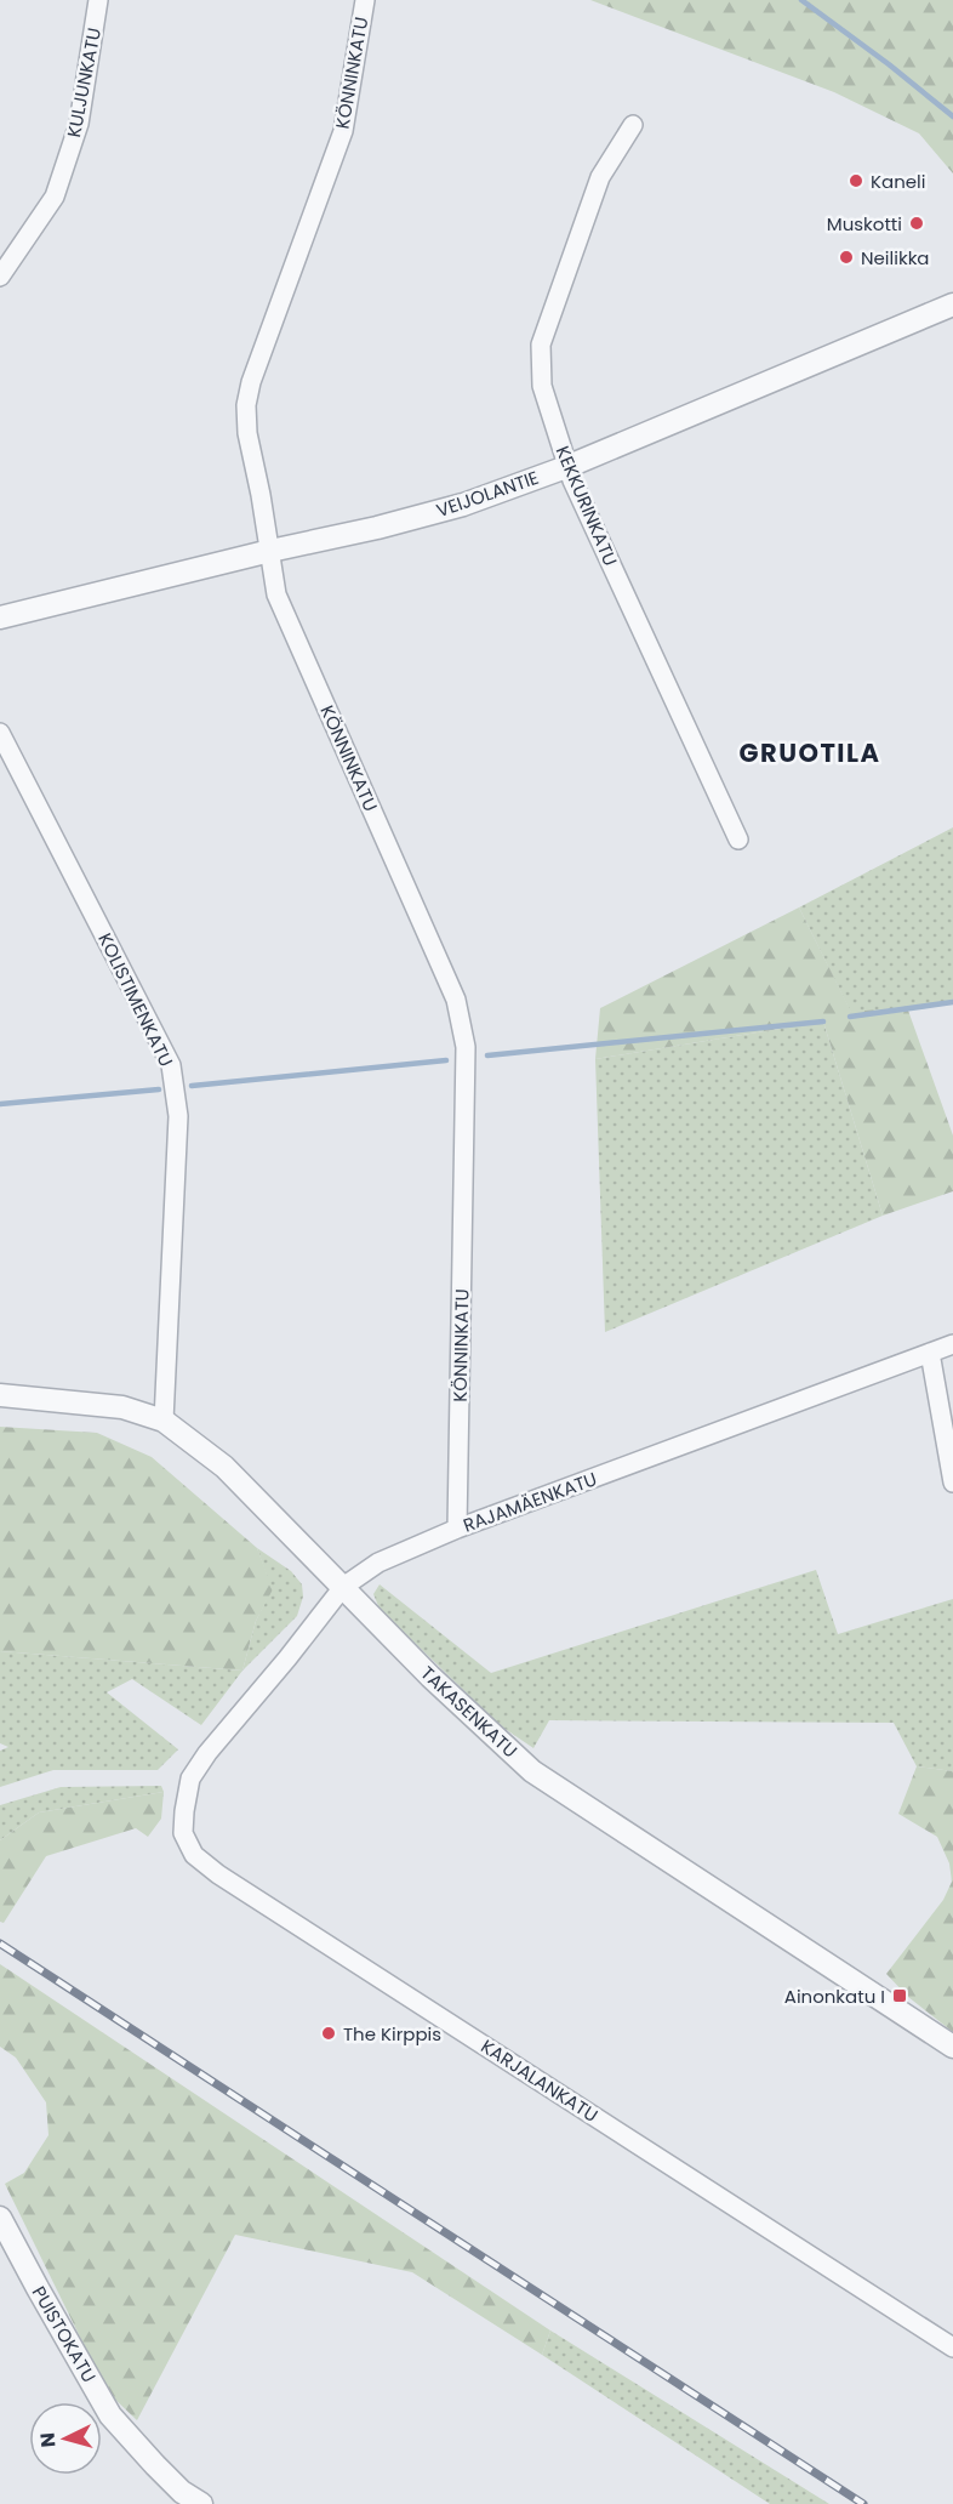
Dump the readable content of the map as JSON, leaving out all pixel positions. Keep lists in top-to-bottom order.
{
  "streets": {
    "street": [
      "KÖNNINKATU",
      "KULJUNKATU",
      "VEIJOLANTIE",
      "KEKKURINKATU",
      "KOLISTIMENKATU",
      "RAJAMÄENKATU",
      "TAKASENKATU",
      "KARJALANKATU",
      "PUISTOKATU"
    ]
  },
  "crossings": [
    ["KÖNNINKATU", "VEIJOLANTIE"],
    ["KÖNNINKATU", "RAJAMÄENKATU"],
    ["VEIJOLANTIE", "KEKKURINKATU"],
    ["KOLISTIMENKATU", "TAKASENKATU"],
    ["RAJAMÄENKATU", "TAKASENKATU"],
    ["RAJAMÄENKATU", "KARJALANKATU"]
  ],
  "districts": ["GRUOTILA"],
  "places": {
    "other": [
      "Kaneli",
      "Muskotti",
      "Neilikka",
      "The Kirppis"
    ],
    "transit": ["Ainonkatu I"]
  },
  "north": "left"
}
